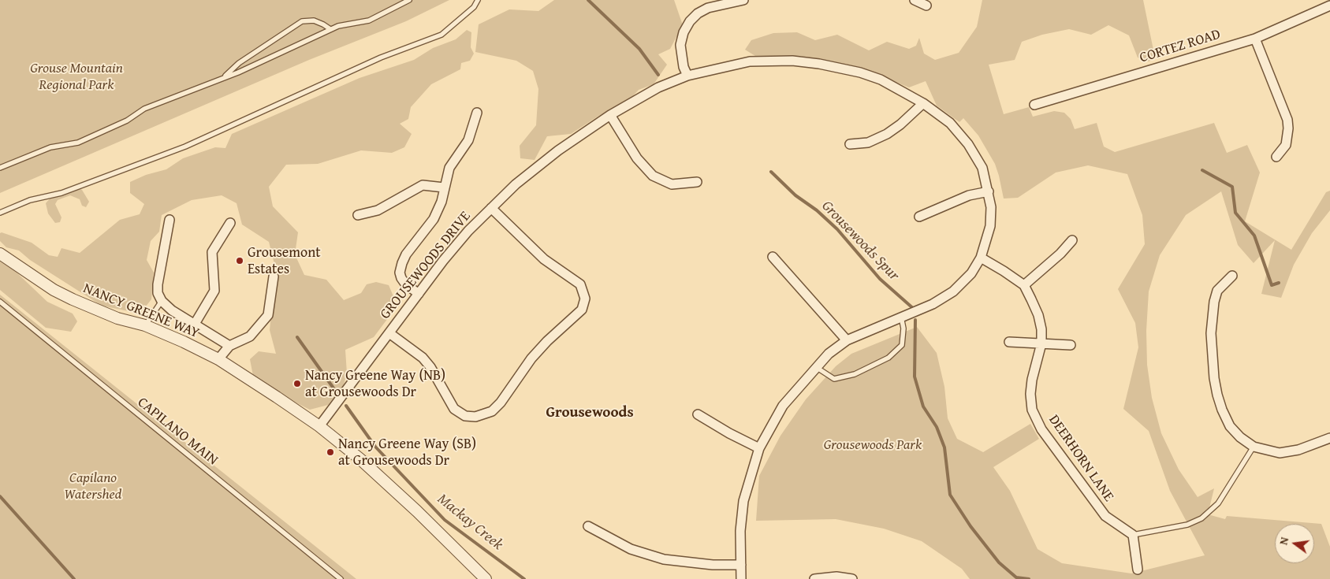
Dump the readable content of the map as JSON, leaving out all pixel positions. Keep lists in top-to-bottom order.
{
  "streets": {
    "street": [
      "CORTEZ ROAD",
      "GROUSEWOODS DRIVE",
      "NANCY GREENE WAY",
      "DEERHORN LANE"
    ],
    "lane": ["CAPILANO MAIN"]
  },
  "crossings": [
    ["GROUSEWOODS DRIVE", "NANCY GREENE WAY"],
    ["GROUSEWOODS DRIVE", "DEERHORN LANE"]
  ],
  "districts": ["Grousewoods"],
  "water": ["Grousewoods Spur", "Mackay Creek"],
  "parks": ["Grouse Mountain Regional Park", "Grousewoods Park", "Capilano Watershed"],
  "places": ["Grousemont Estates", "Nancy Greene Way (NB) at Grousewoods Dr", "Nancy Greene Way (SB) at Grousewoods Dr"],
  "north": "left"
}
